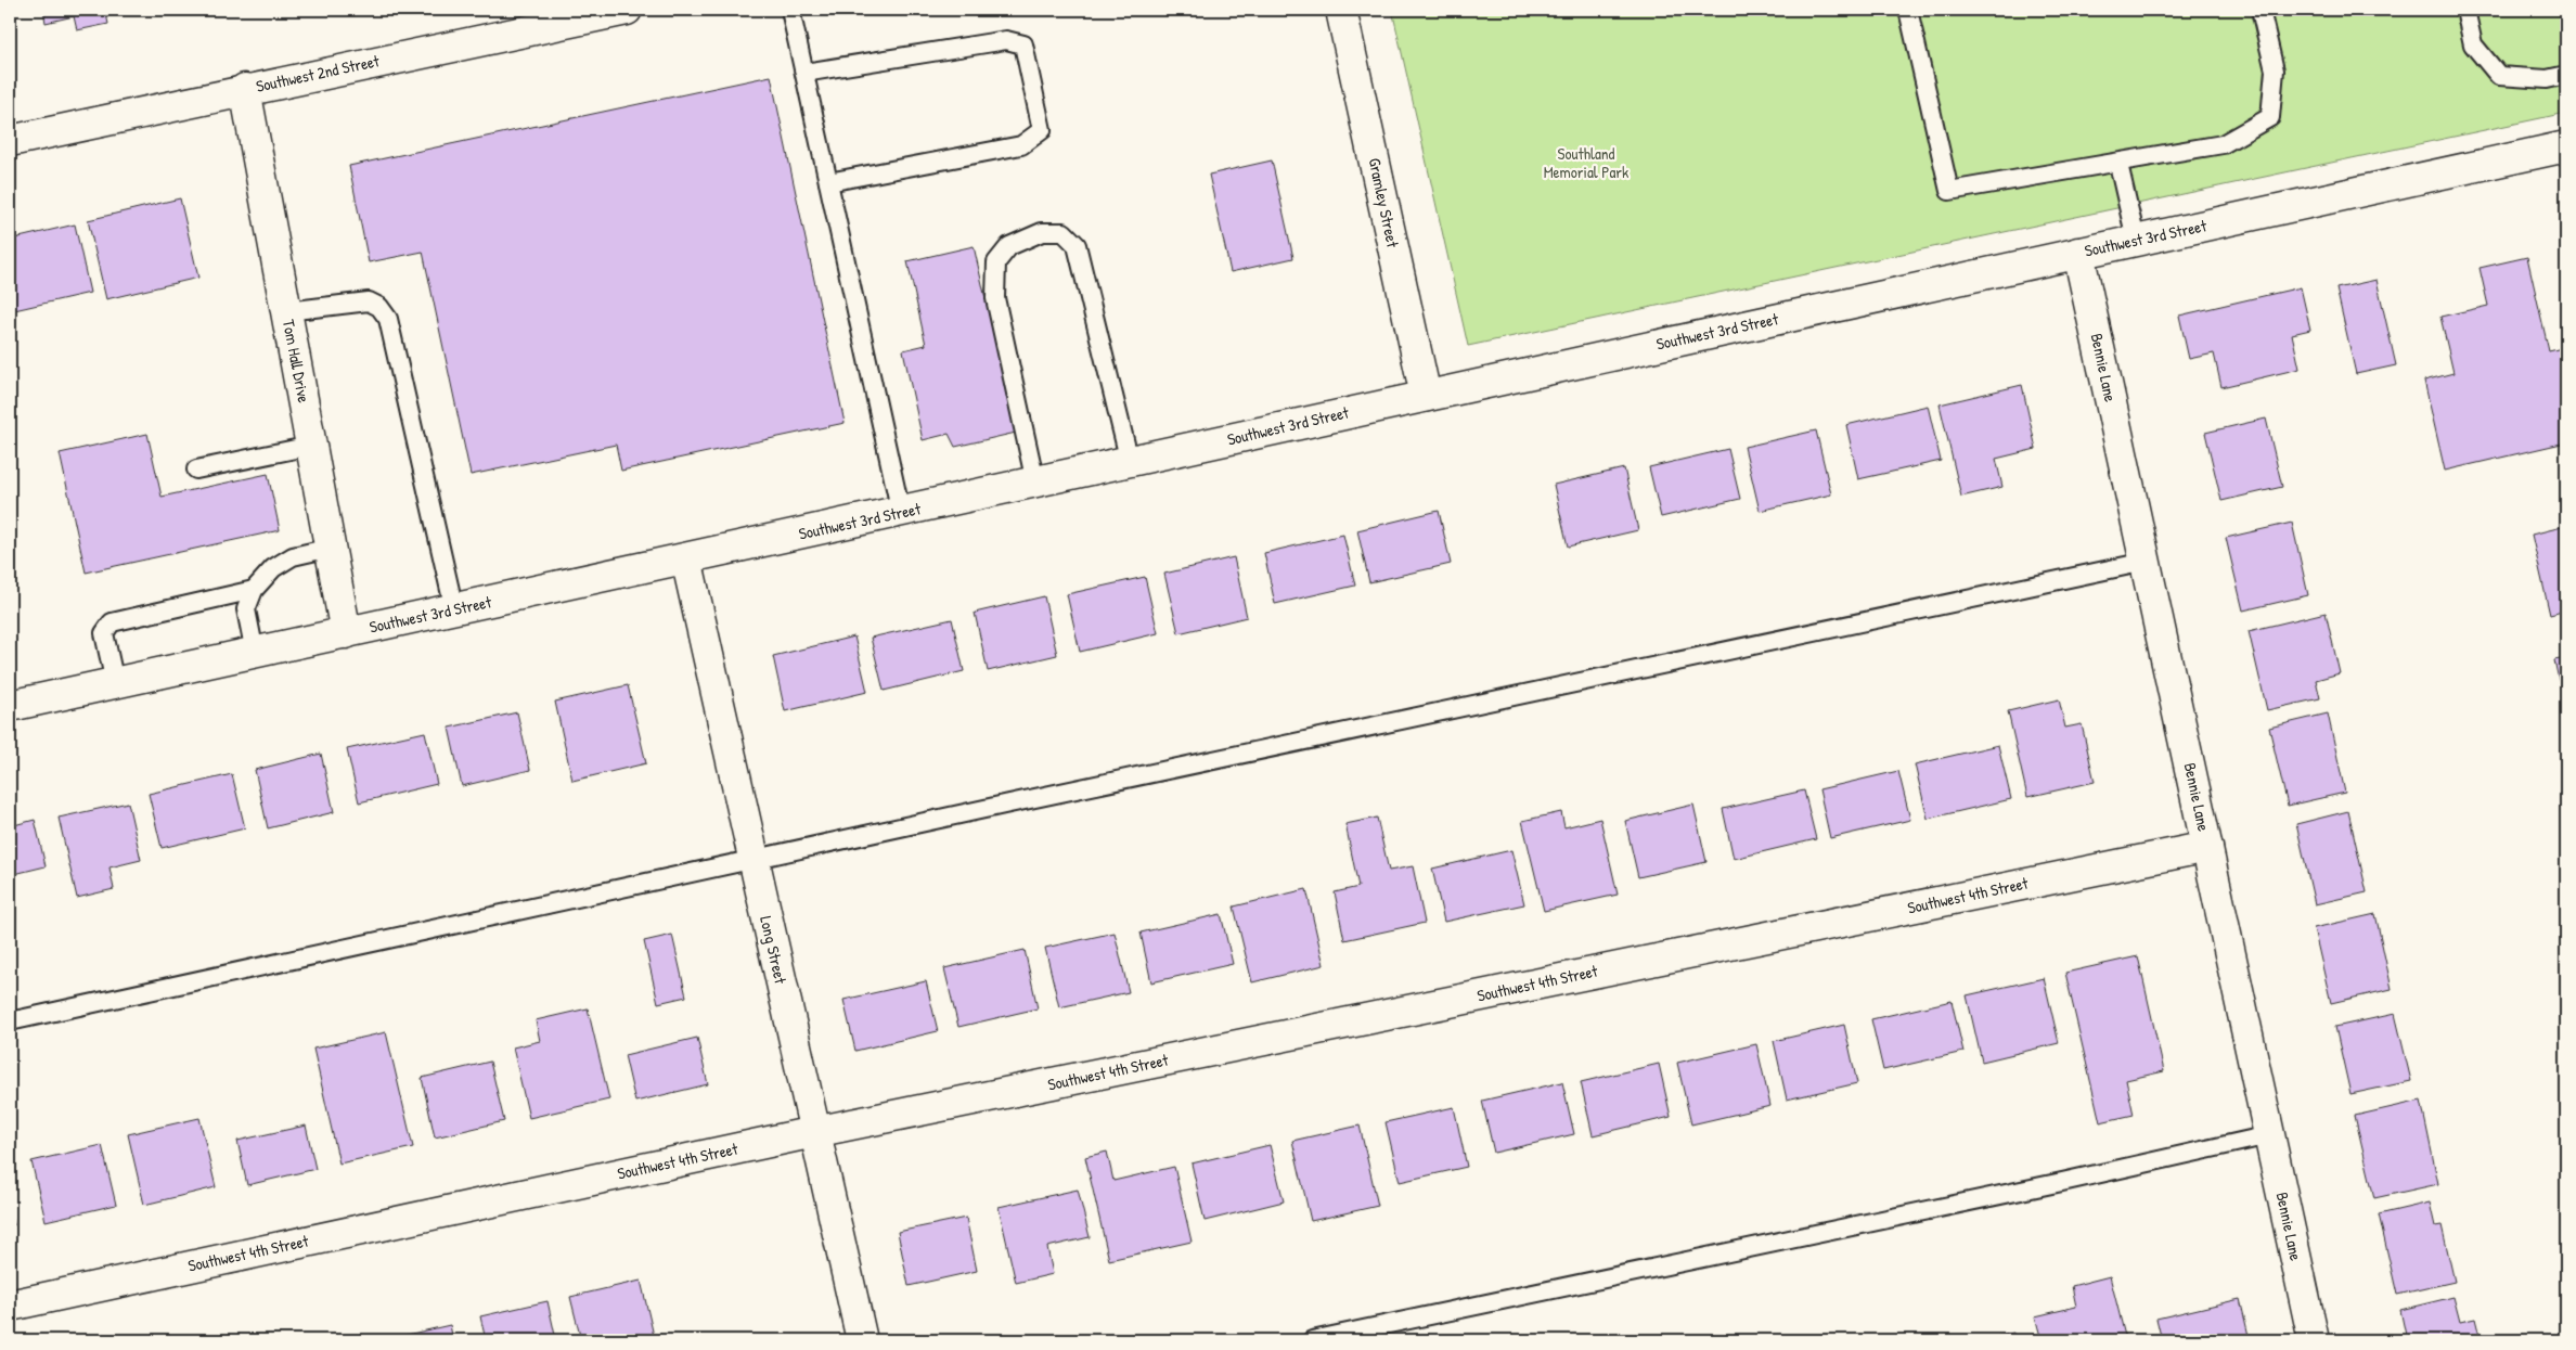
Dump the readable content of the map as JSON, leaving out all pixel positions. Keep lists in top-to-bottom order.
{
  "streets": {
    "street": [
      "Southwest 2nd Street",
      "Gramley Street",
      "Southwest 3rd Street",
      "Tom Hall Drive",
      "Bennie Lane",
      "Southwest 4th Street",
      "Long Street"
    ]
  },
  "crossings": [
    ["Southwest 2nd Street", "Tom Hall Drive"],
    ["Gramley Street", "Southwest 3rd Street"],
    ["Southwest 3rd Street", "Tom Hall Drive"],
    ["Southwest 3rd Street", "Bennie Lane"],
    ["Southwest 3rd Street", "Long Street"],
    ["Bennie Lane", "Southwest 4th Street"],
    ["Southwest 4th Street", "Long Street"]
  ],
  "parks": ["Southland Memorial Park"]
}
